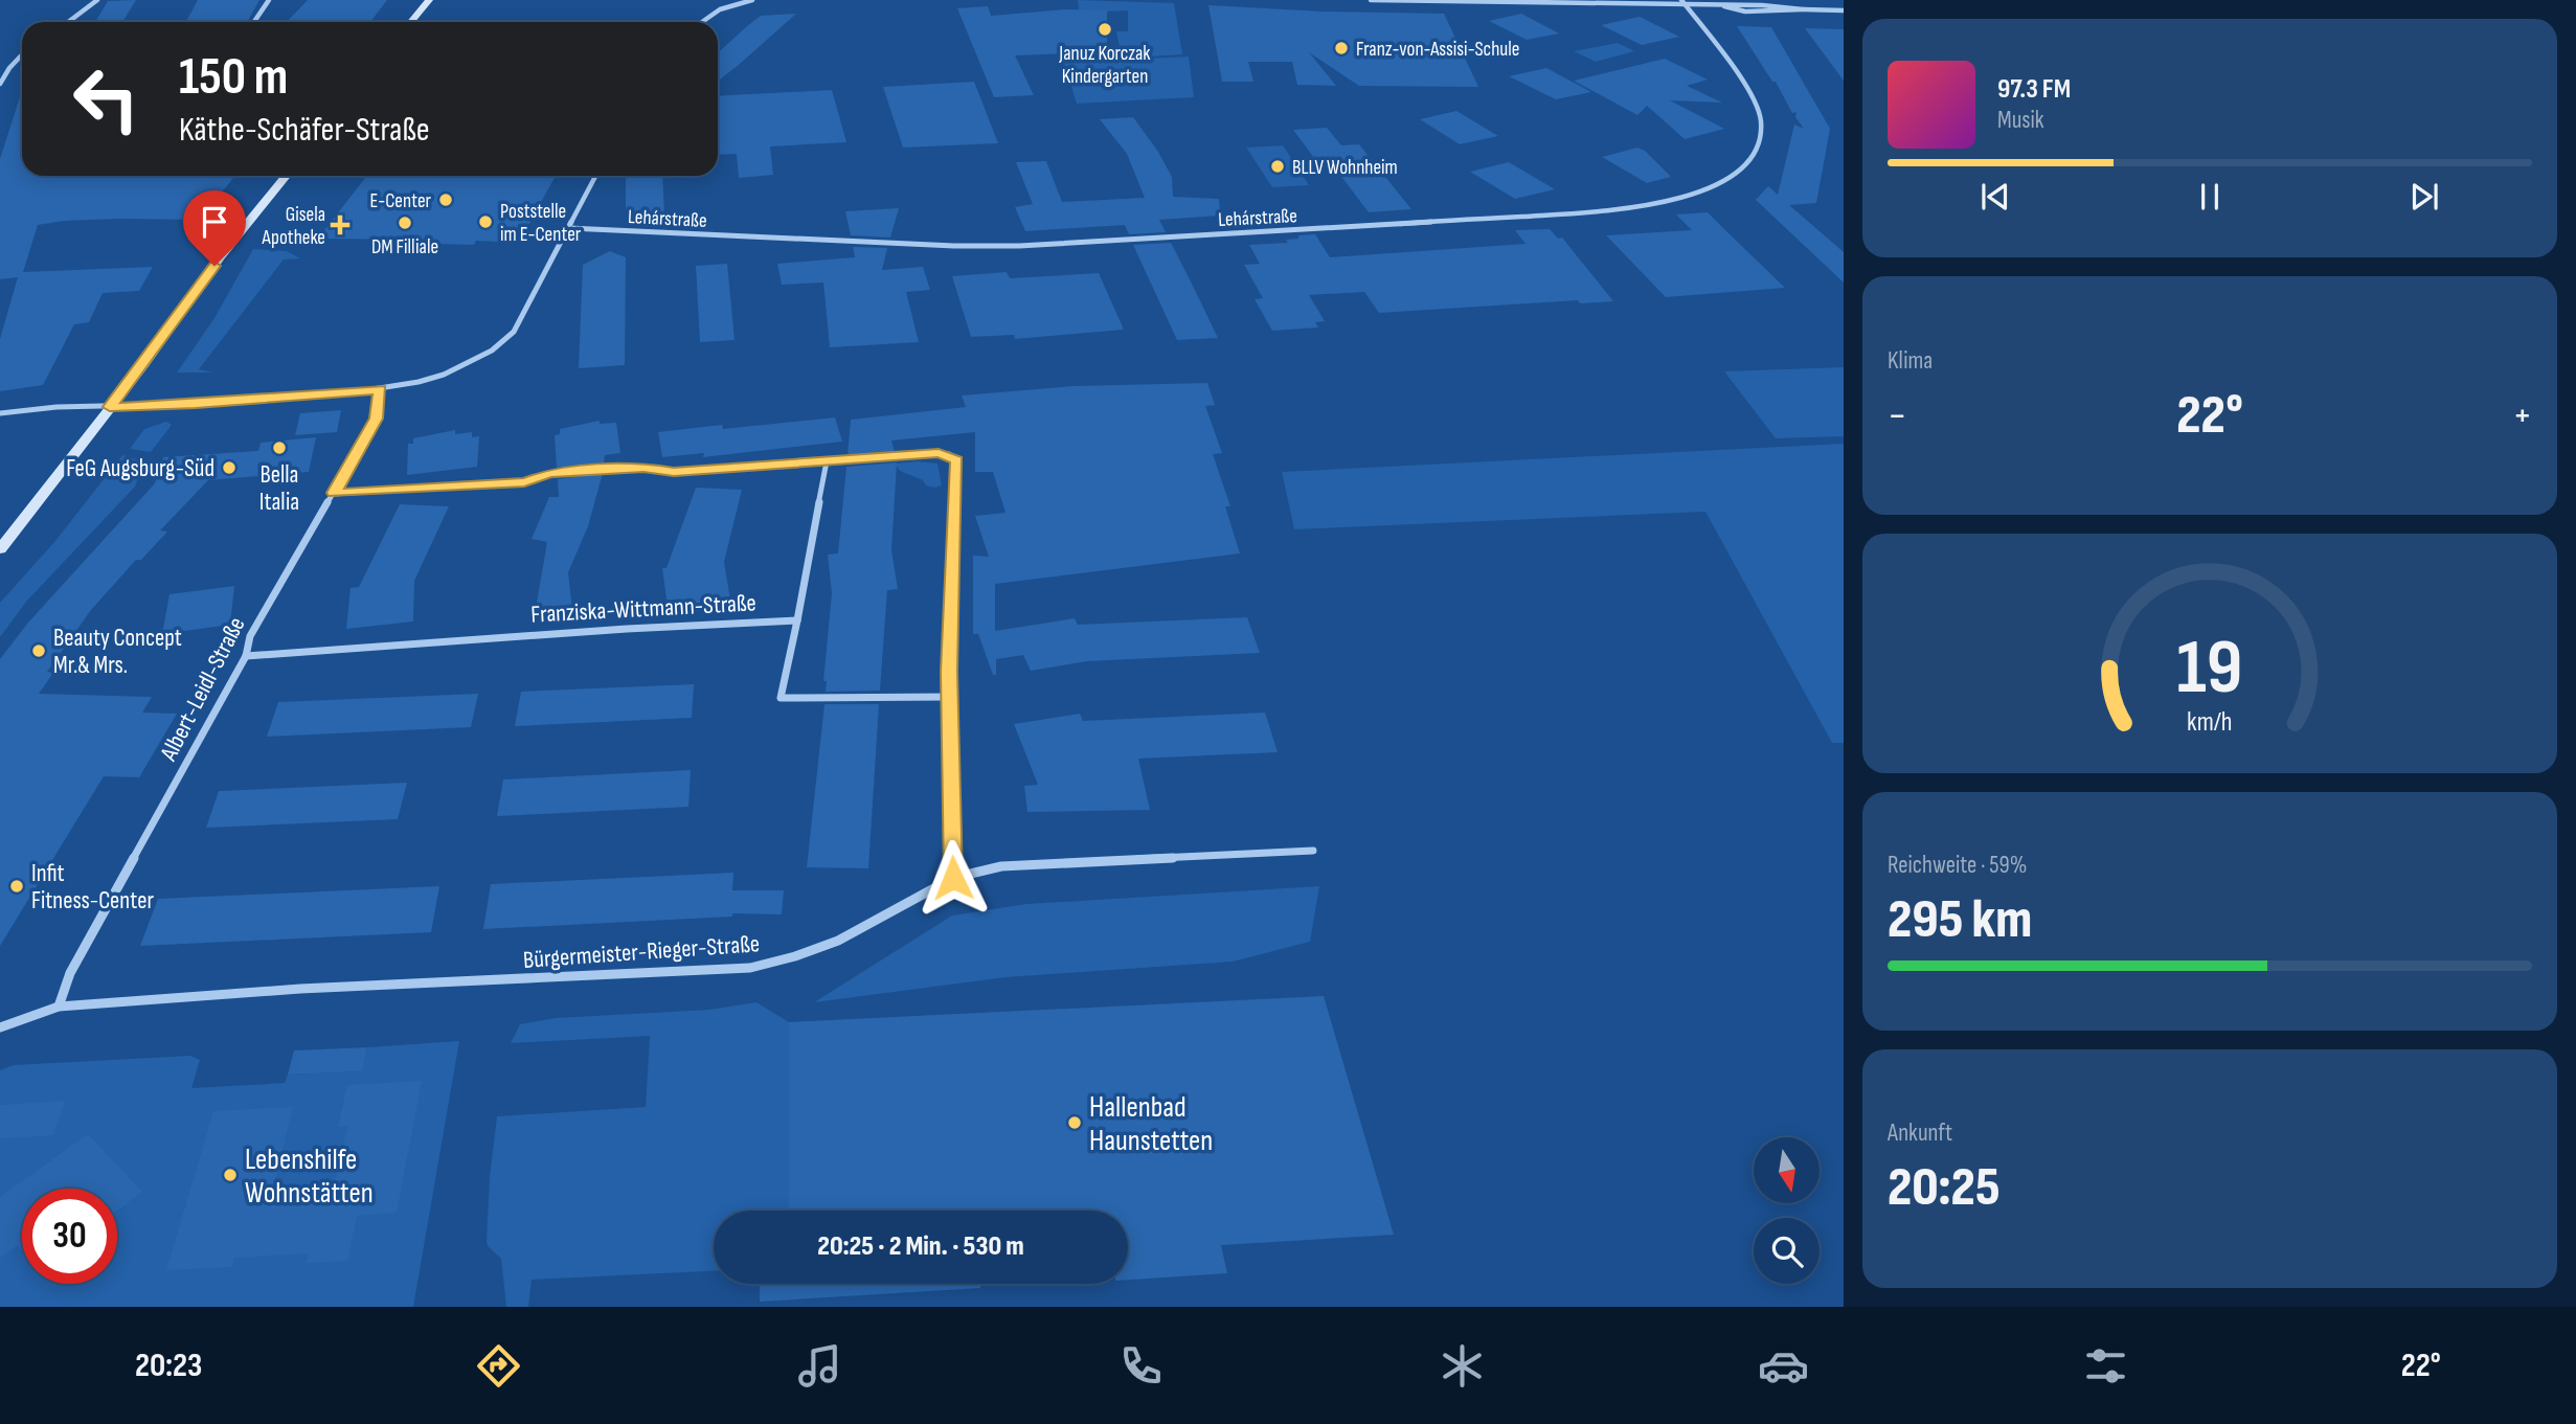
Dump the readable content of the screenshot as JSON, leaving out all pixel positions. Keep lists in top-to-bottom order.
{
  "streets": {
    "street": [
      "Lehárstraße",
      "Franziska-Wittmann-Straße",
      "Albert-Leidl-Straße",
      "Bürgermeister-Rieger-Straße"
    ]
  },
  "crossings": [
    ["Franziska-Wittmann-Straße", "Albert-Leidl-Straße"],
    ["Albert-Leidl-Straße", "Bürgermeister-Rieger-Straße"]
  ],
  "places": {
    "other": [
      "Januz Korczak Kindergarten",
      "Franz-von-Assisi-Schule",
      "BLLV Wohnheim",
      "E-Center",
      "Poststelle im E-Center",
      "DM Filliale",
      "Bella Italia",
      "FeG Augsburg-Süd",
      "Beauty Concept Mr.& Mrs.",
      "Infit Fitness-Center",
      "Hallenbad Haunstetten",
      "Lebenshilfe Wohnstätten"
    ],
    "health": ["Gisela Apotheke"]
  },
  "north": "bottom",
  "page": {
    "turn": ["150 m", "Käthe-Schäfer-Straße"],
    "song": ["97.3 FM", "Musik"],
    "tile": [
      "Klima",
      ["Reichweite · 59%", "295 km"],
      ["Ankunft", "20:25"]
    ],
    "heat": ["−", "22°", "+"],
    "limit": "30",
    "trip": "20:25 · 2 Min. · 530 m",
    "tabs": ["20:23", "22°"],
    "gauge": ["19", "km/h"]
  }
}
